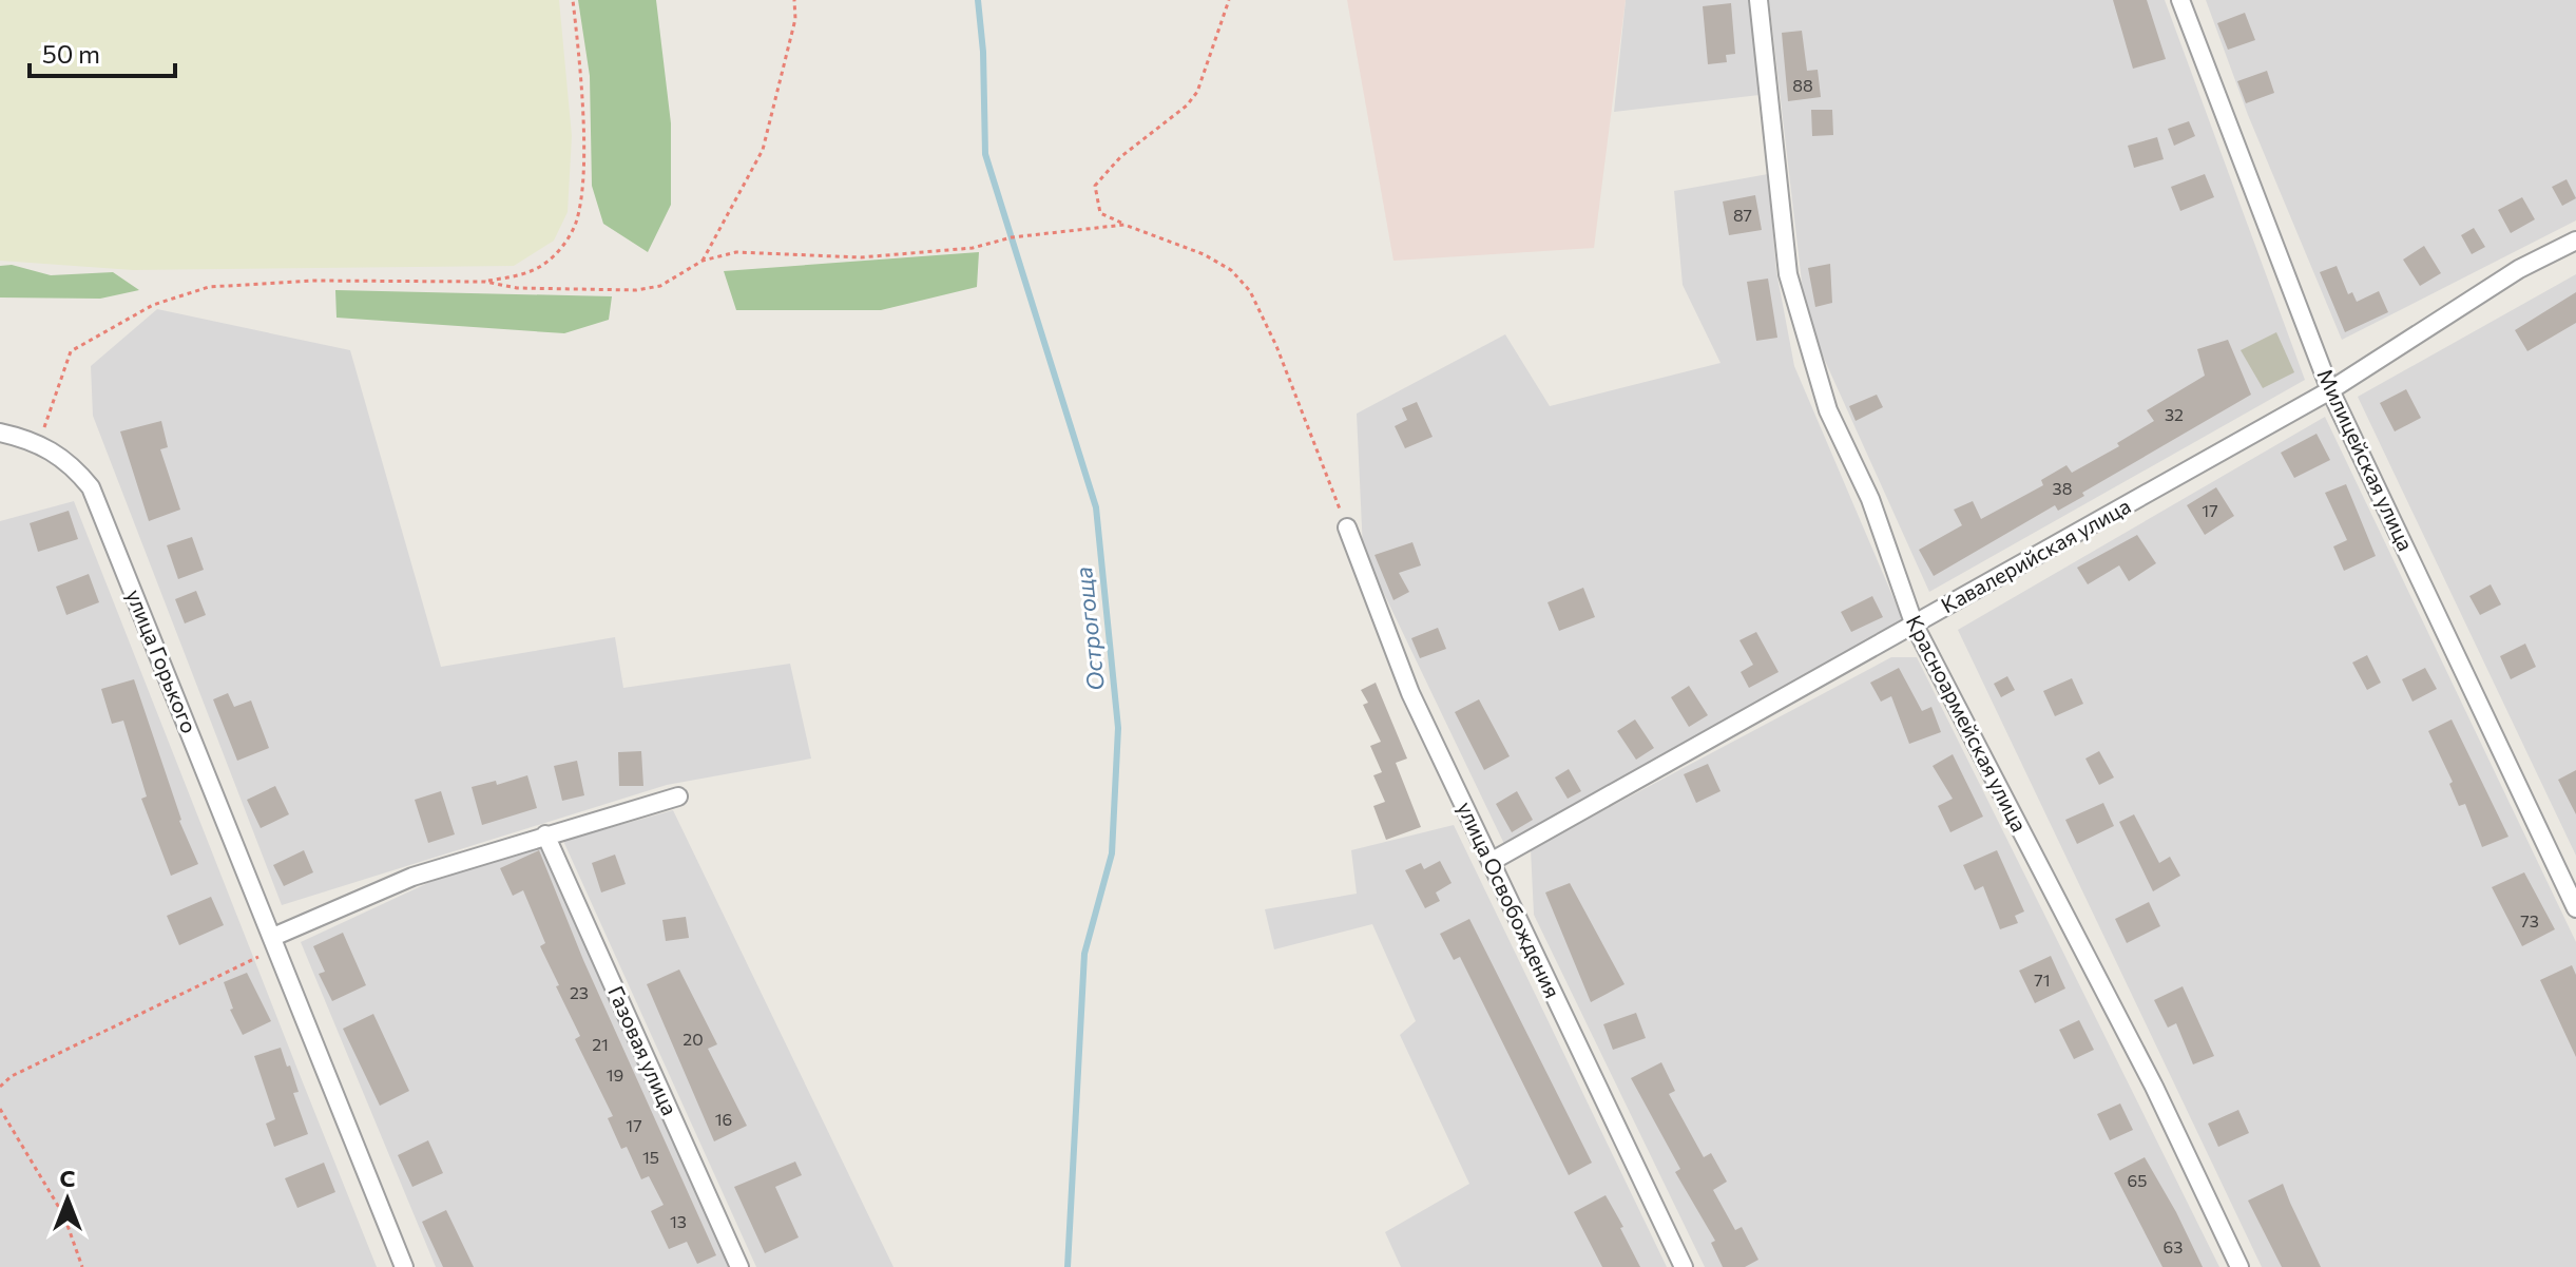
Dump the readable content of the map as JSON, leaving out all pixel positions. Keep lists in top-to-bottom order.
{
  "streets": {
    "street": [
      "Милицейская улица",
      "Кавалерийская улица",
      "улица Горького",
      "Красноармейская улица",
      "улица Освобождения",
      "Газовая улица"
    ]
  },
  "crossings": [
    ["Милицейская улица", "Кавалерийская улица"],
    ["Кавалерийская улица", "Красноармейская улица"],
    ["Кавалерийская улица", "улица Освобождения"]
  ],
  "water": ["Острогоща"],
  "house_numbers": [
    "88",
    "87",
    "32",
    "38",
    "17",
    "73",
    "71",
    "23",
    "20",
    "21",
    "19",
    "16",
    "17",
    "15",
    "65",
    "13",
    "63"
  ],
  "scale_bar": "50 m",
  "north": "top"
}
